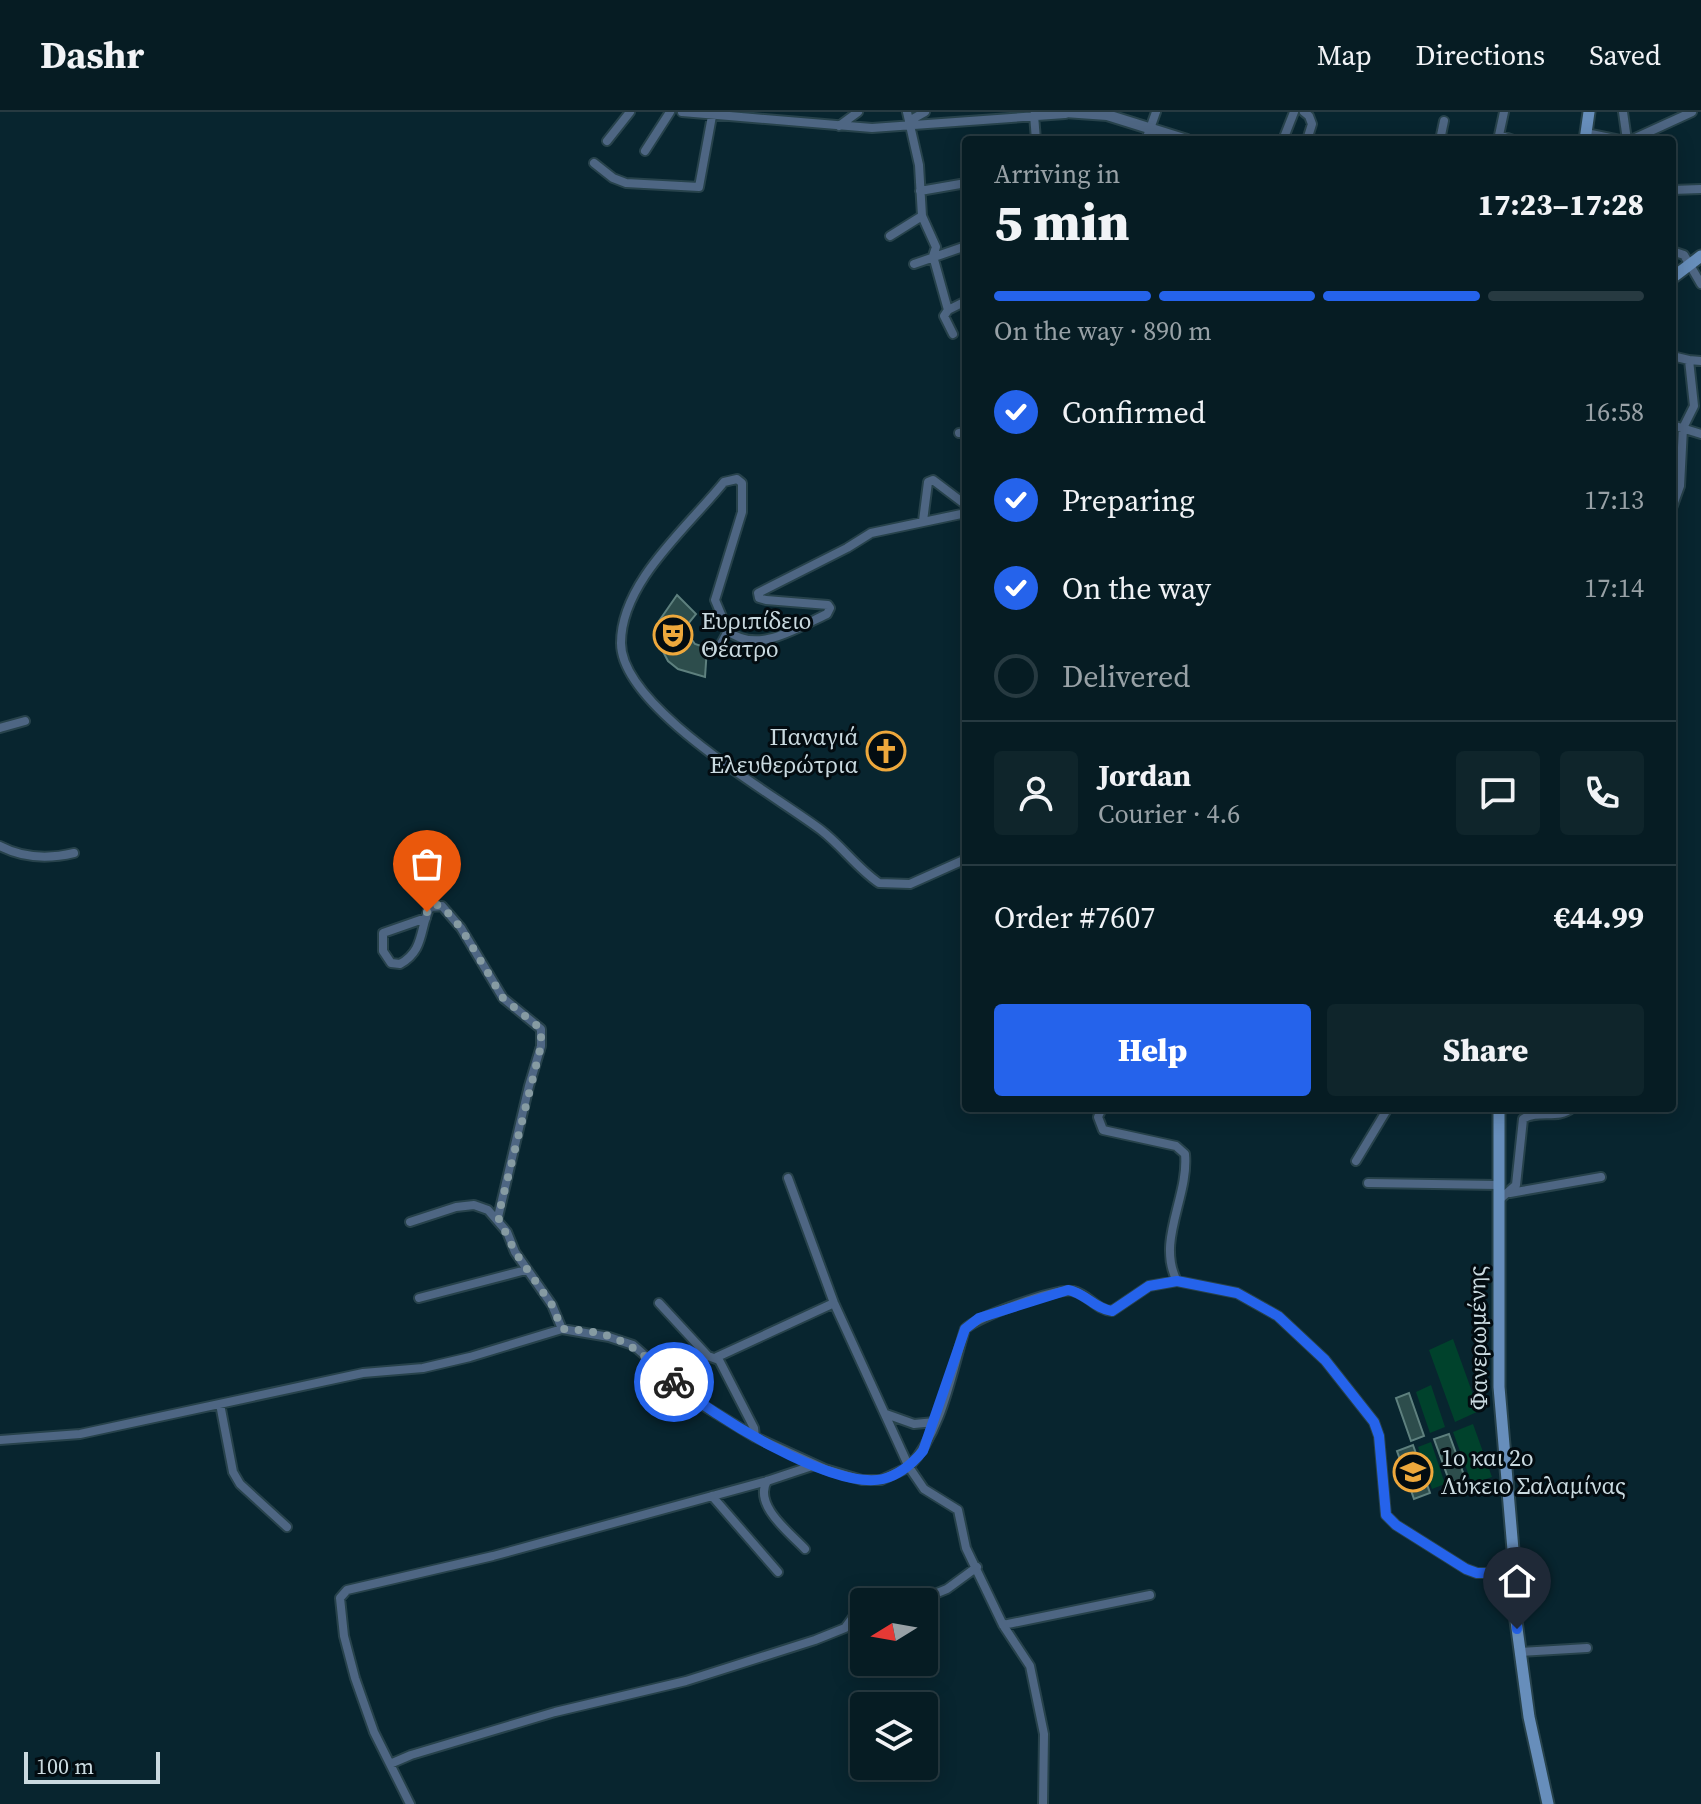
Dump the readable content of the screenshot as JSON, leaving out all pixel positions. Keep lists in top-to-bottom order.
{
  "streets": {
    "main road": ["Φανερωμένης"]
  },
  "places": {
    "theatre": ["Ευριπίδειο Θέατρο"],
    "church": ["Παναγιά Ελευθερώτρια"],
    "school or university": ["1ο και 2ο Λύκειο Σαλαμίνας"]
  },
  "scale_bar": "100 m",
  "north": "left",
  "page": {
    "header": "Dashr",
    "nav": ["Map", "Directions", "Saved"],
    "heading": ["5 min", "Arriving in", "17:23–17:28"],
    "panel": [
      "Jordan",
      "Courier · 4.6",
      "Order #7607",
      "€44.99"
    ],
    "bar": "On the way · 890 m",
    "list": [
      ["Confirmed", "16:58"],
      ["Preparing", "17:13"],
      ["On the way", "17:14"],
      "Delivered"
    ],
    "buttons": ["Help", "Share"],
    "scale": "100 m"
  }
}
